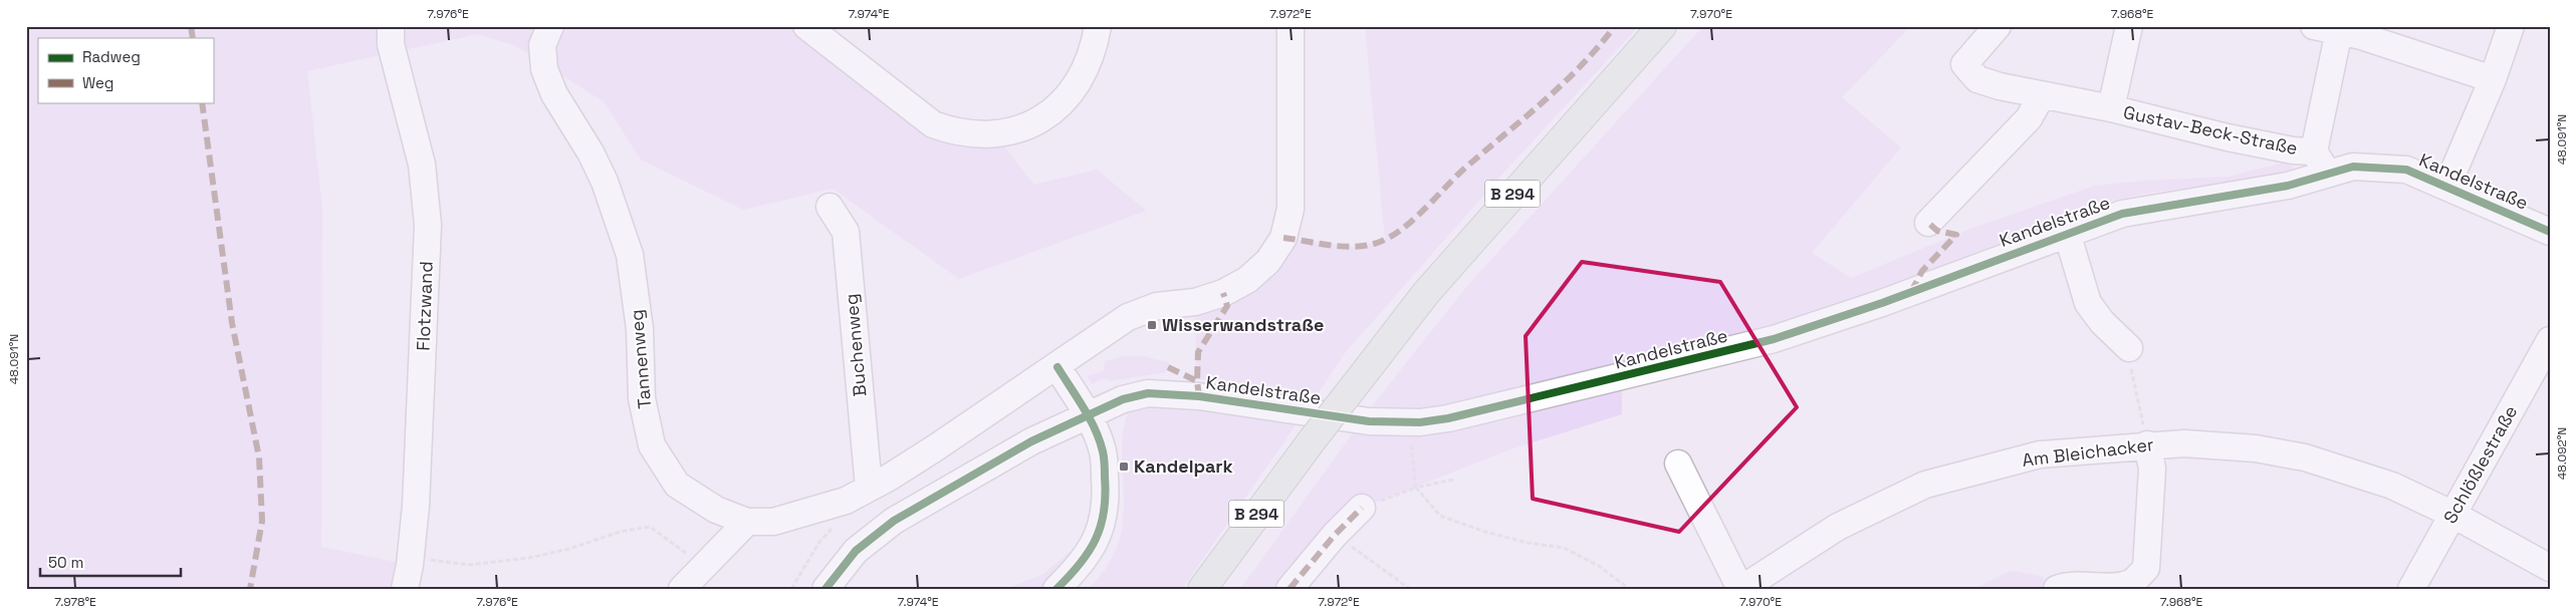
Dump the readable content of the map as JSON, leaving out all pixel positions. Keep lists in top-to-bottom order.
{
  "streets": {
    "highway": ["B 294"],
    "street": [
      "Gustav-Beck-Straße",
      "Kandelstraße",
      "Flotzwand",
      "Buchenweg",
      "Tannenweg",
      "Am Bleichacker",
      "Schlößlestraße"
    ]
  },
  "crossings": [
    ["Gustav-Beck-Straße", "Kandelstraße"],
    ["Buchenweg", "Tannenweg"],
    ["Am Bleichacker", "Schlößlestraße"]
  ],
  "places": {
    "transit": ["Wisserwandstraße", "Kandelpark"]
  },
  "legend": ["Radweg", "Weg"],
  "scale_bar": "50 m",
  "coordinates": [
    "7.976°E",
    "7.974°E",
    "7.972°E",
    "7.970°E",
    "7.968°E",
    "48.091°N",
    "48.092°N",
    "7.978°E"
  ]
}
